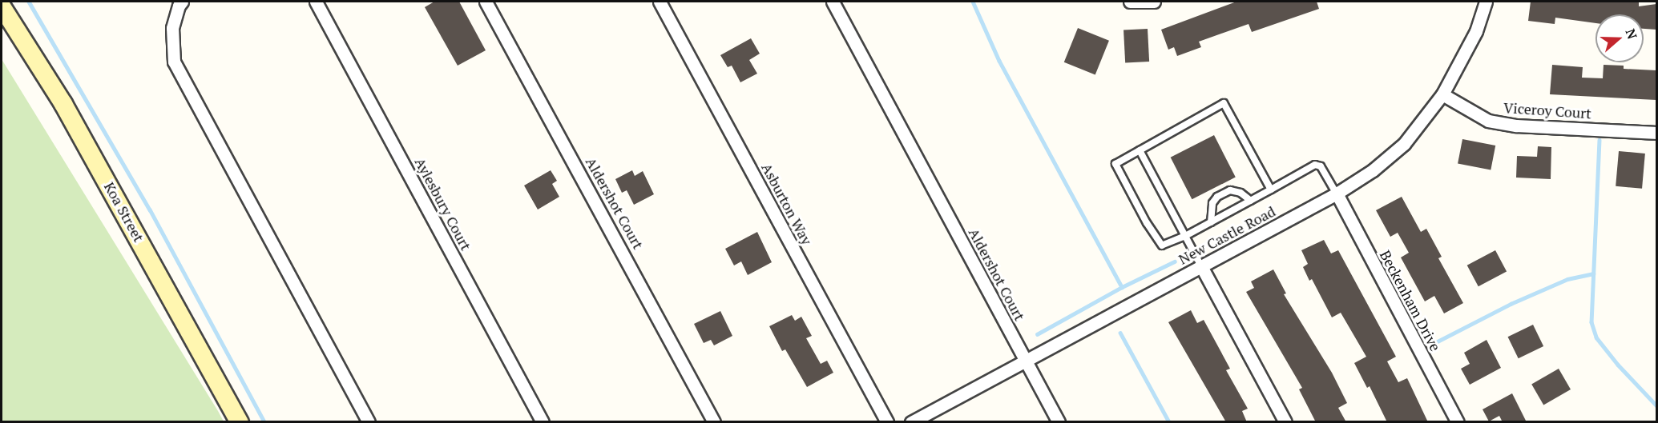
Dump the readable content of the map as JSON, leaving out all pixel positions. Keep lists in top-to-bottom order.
{
  "streets": {
    "main road": ["Koa Street"],
    "street": [
      "Viceroy Court",
      "Aldershot Court",
      "Aylesbury Court",
      "Asburton Way",
      "New Castle Road",
      "Beckenham Drive"
    ]
  },
  "crossings": [
    ["Viceroy Court", "New Castle Road"],
    ["Aldershot Court", "New Castle Road"],
    ["New Castle Road", "Beckenham Drive"]
  ],
  "north": "right"
}
